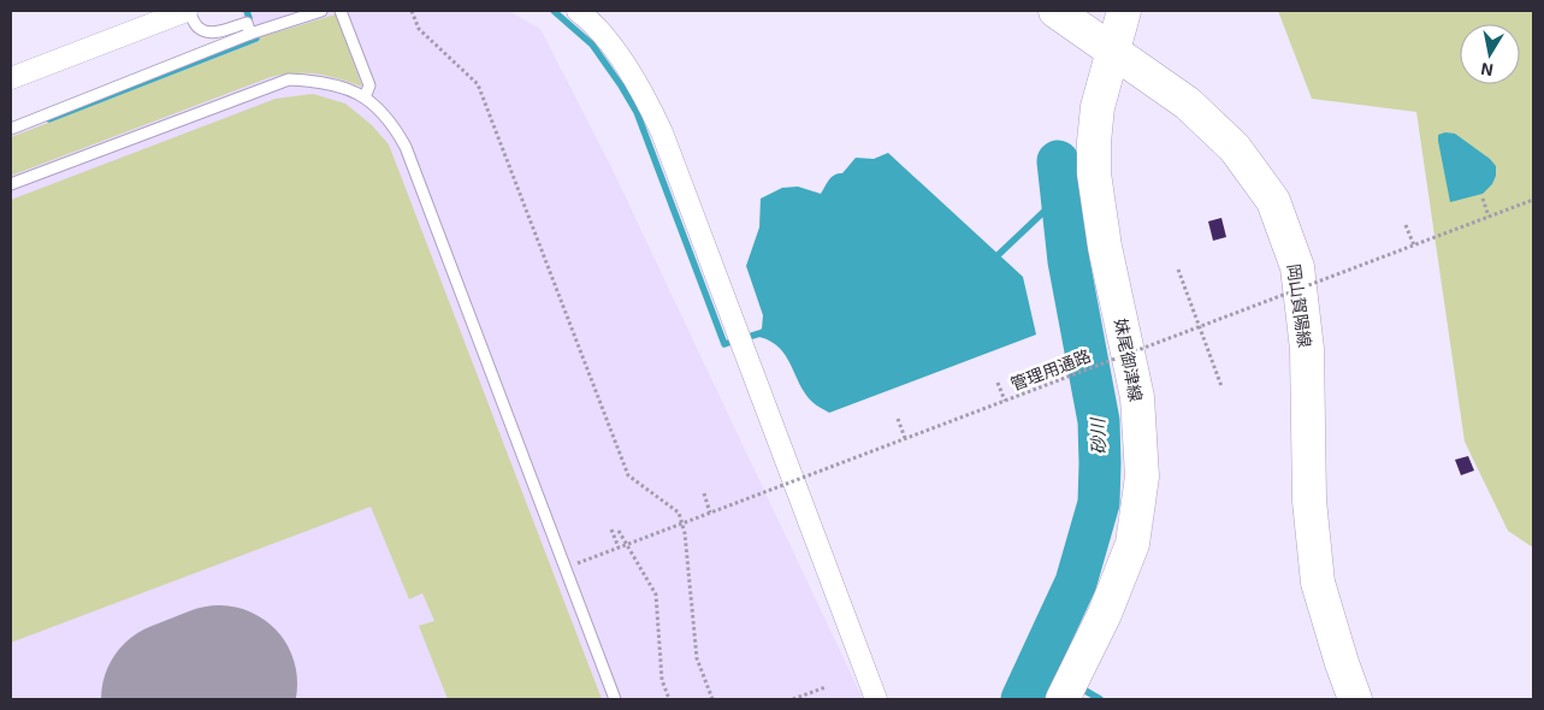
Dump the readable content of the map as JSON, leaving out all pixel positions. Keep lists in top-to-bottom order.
{
  "streets": {
    "main road": ["岡山賀陽線", "妹尾御津線"],
    "path": ["管理用通路"]
  },
  "crossings": [
    ["岡山賀陽線", "妹尾御津線"]
  ],
  "water": ["砂川"],
  "north": "bottom"
}
